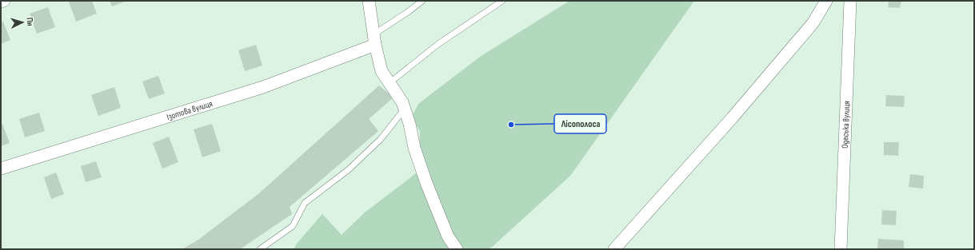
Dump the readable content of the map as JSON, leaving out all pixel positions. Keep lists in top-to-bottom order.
{
  "streets": {
    "street": ["Ізотова вулиця", "Одеська вулиця"]
  },
  "places": ["Лісополоса"],
  "north": "right"
}
